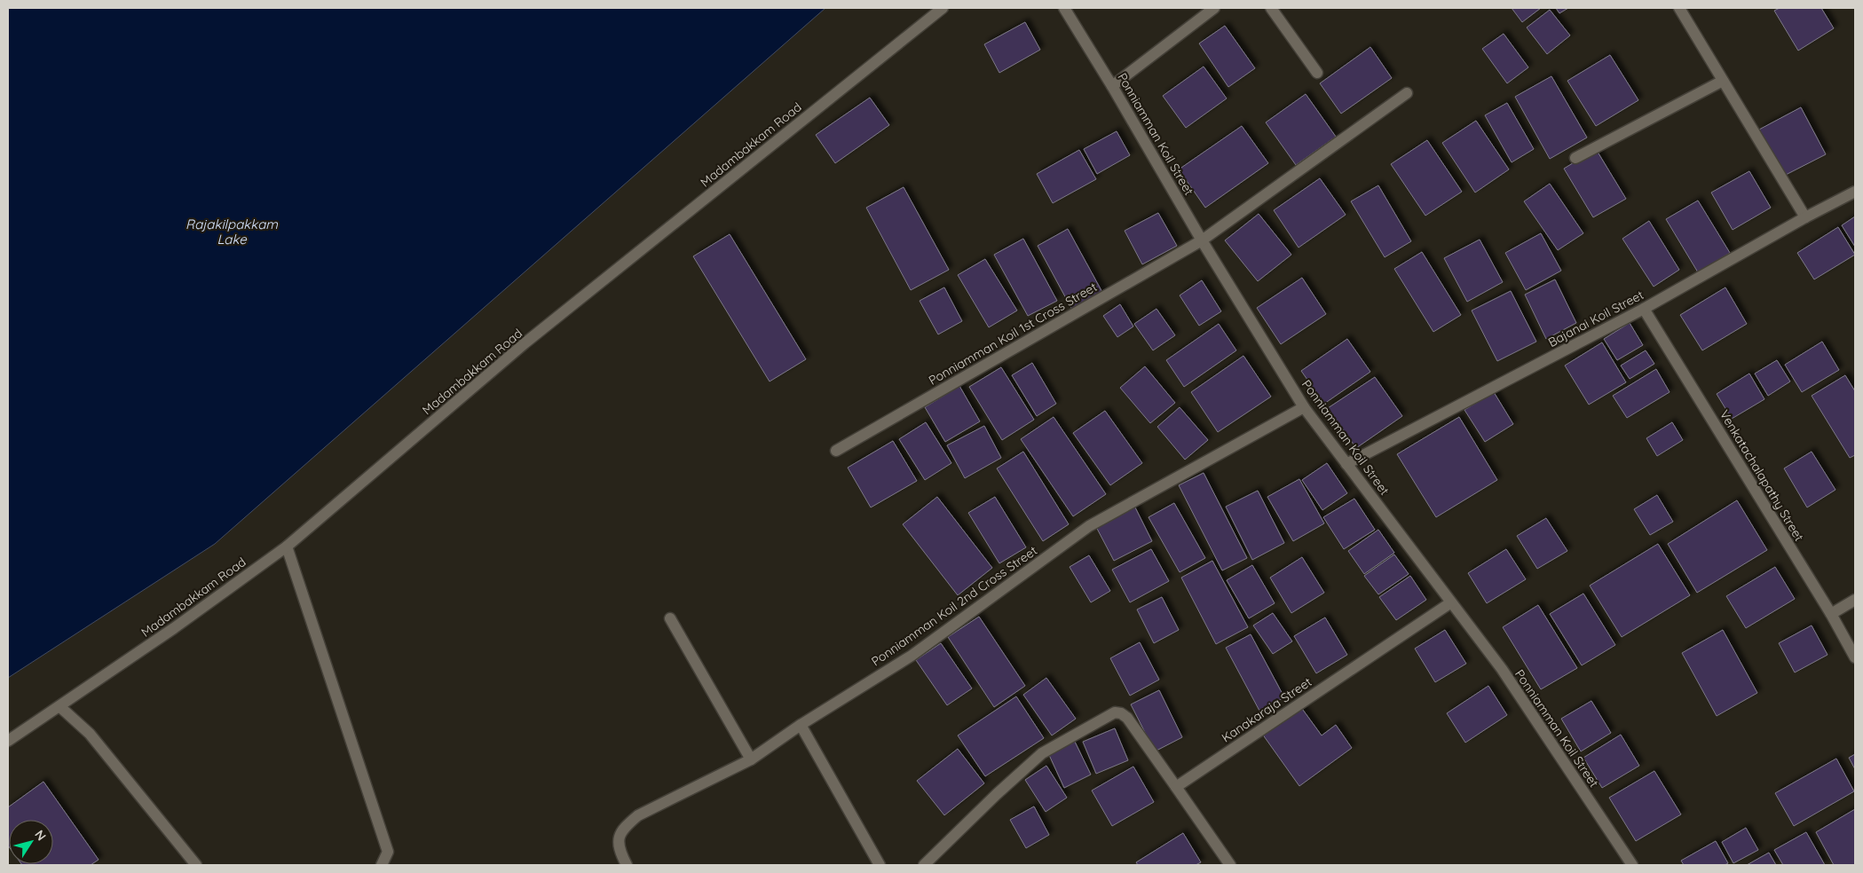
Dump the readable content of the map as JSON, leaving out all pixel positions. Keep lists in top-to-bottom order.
{
  "streets": {
    "street": [
      "Ponniamman Koil Street",
      "Madambakkam Road",
      "Bajanai Koil Street",
      "Ponniamman Koil 1st Cross Street",
      "Venkatachalapathy Street",
      "Ponniamman Koil 2nd Cross Street",
      "Kanakaraja Street"
    ]
  },
  "crossings": [
    ["Ponniamman Koil Street", "Bajanai Koil Street"],
    ["Ponniamman Koil Street", "Ponniamman Koil 1st Cross Street"],
    ["Ponniamman Koil Street", "Ponniamman Koil 2nd Cross Street"],
    ["Ponniamman Koil Street", "Kanakaraja Street"],
    ["Bajanai Koil Street", "Venkatachalapathy Street"]
  ],
  "water": ["Rajakilpakkam Lake"],
  "north": "top right"
}
